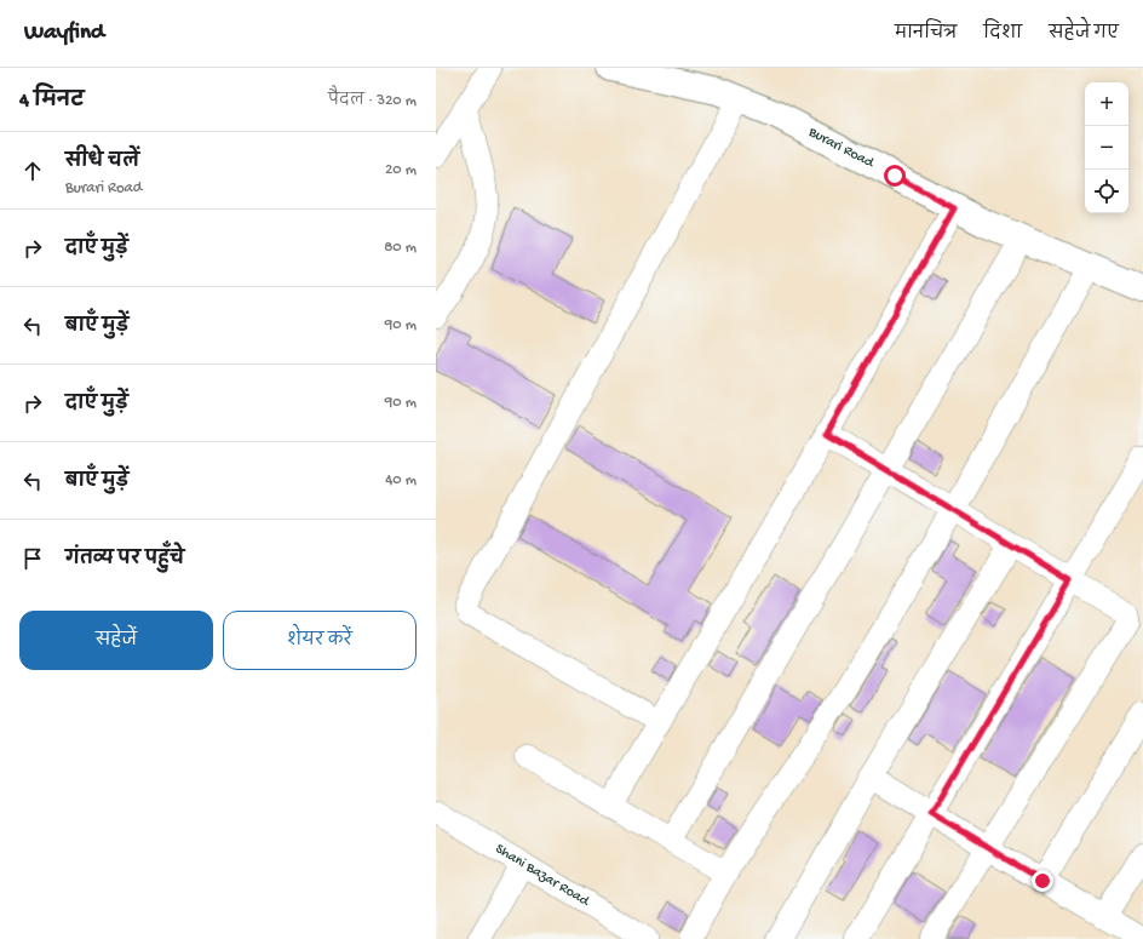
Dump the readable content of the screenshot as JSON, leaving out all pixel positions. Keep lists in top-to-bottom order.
{
  "streets": {
    "main road": ["Burari Road"],
    "street": ["Shani Bazar Road"]
  },
  "page": {
    "header": "Wayfind",
    "nav": ["मानचित्र", "दिशा", "सहेजे गए"],
    "heading": ["4 मिनट", "पैदल · 320 m"],
    "map_buttons": ["+", "−"],
    "list": [
      ["सीधे चलें", "Burari Road", "20 m"],
      ["दाएँ मुड़ें", "80 m"],
      ["बाएँ मुड़ें", "90 m"],
      ["दाएँ मुड़ें", "90 m"],
      ["बाएँ मुड़ें", "40 m"],
      "गंतव्य पर पहुँचे"
    ],
    "buttons": ["सहेजें", "शेयर करें"]
  }
}
